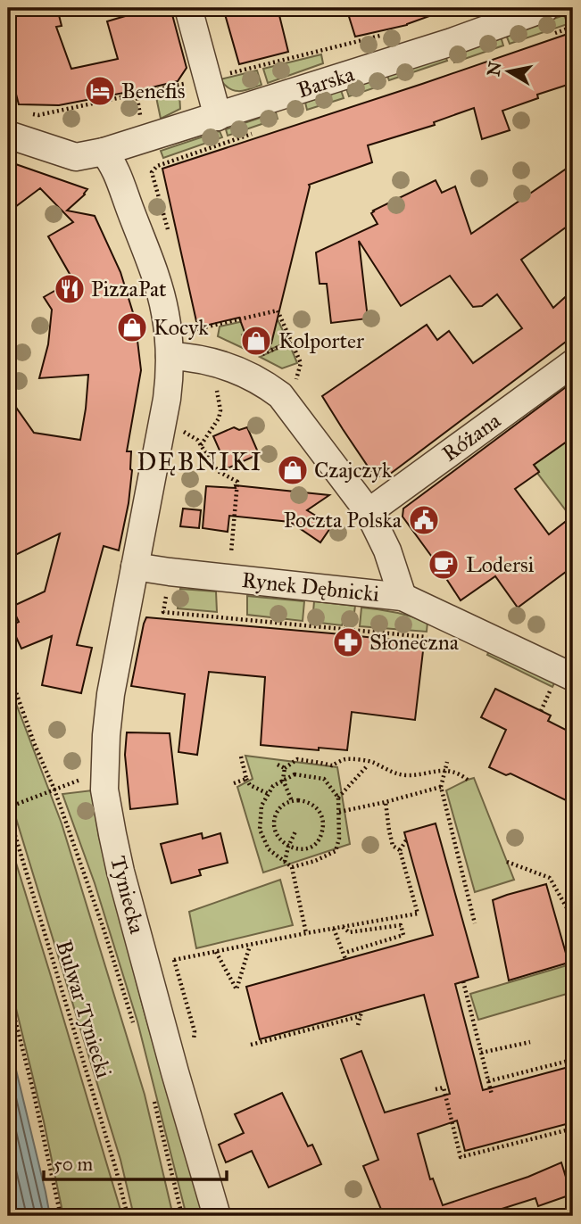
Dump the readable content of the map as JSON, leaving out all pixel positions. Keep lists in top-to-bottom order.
{
  "streets": {
    "street": [
      "Barska",
      "Różana",
      "Rynek Dębnicki",
      "Tyniecka"
    ],
    "path": ["Bulwar Tyniecki"]
  },
  "crossings": [
    ["Różana", "Rynek Dębnicki"],
    ["Rynek Dębnicki", "Tyniecka"]
  ],
  "districts": ["DĘBNIKI"],
  "places": {
    "hotel": ["Benefis"],
    "restaurant": ["PizzaPat"],
    "shop": ["Kocyk", "Kolporter", "Czajczyk"],
    "public building": ["Poczta Polska"],
    "cafe": ["Lodersi"],
    "pharmacy": ["Słoneczna"]
  },
  "scale_bar": "50 m",
  "north": "left"
}
